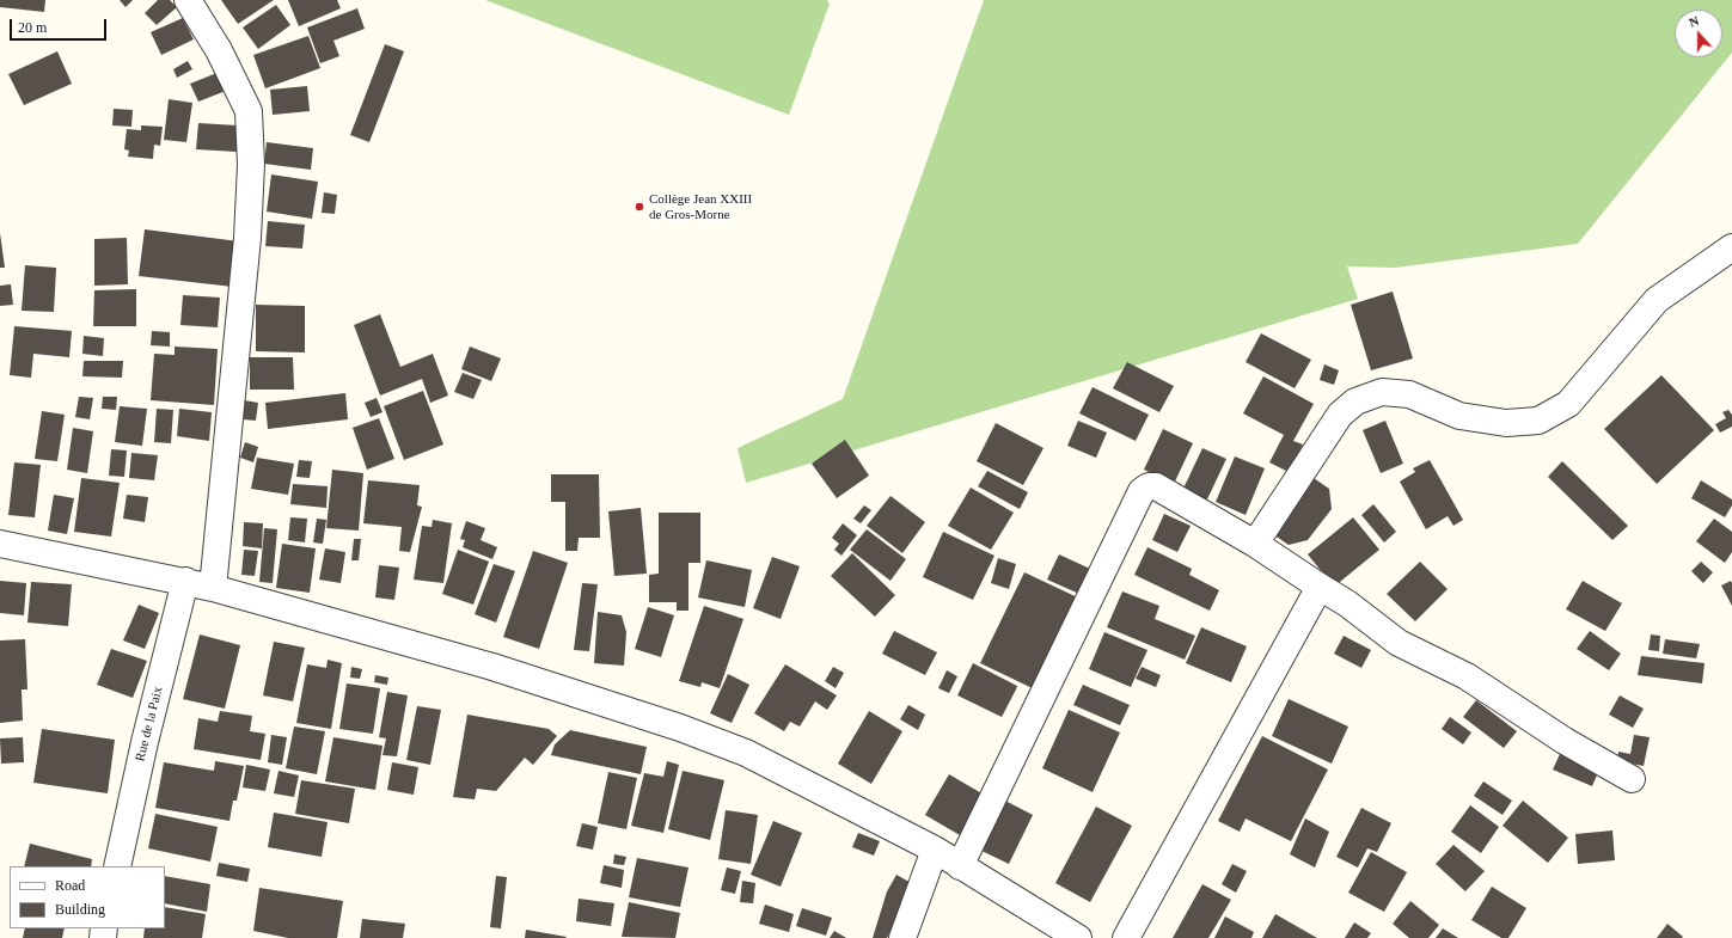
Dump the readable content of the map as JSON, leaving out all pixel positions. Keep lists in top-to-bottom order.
{
  "streets": {
    "street": ["Rue de la Paix"]
  },
  "places": ["Collège Jean XXIII de Gros-Morne"],
  "legend": ["Road", "Building"],
  "scale_bar": "20 m",
  "north": "top"
}
